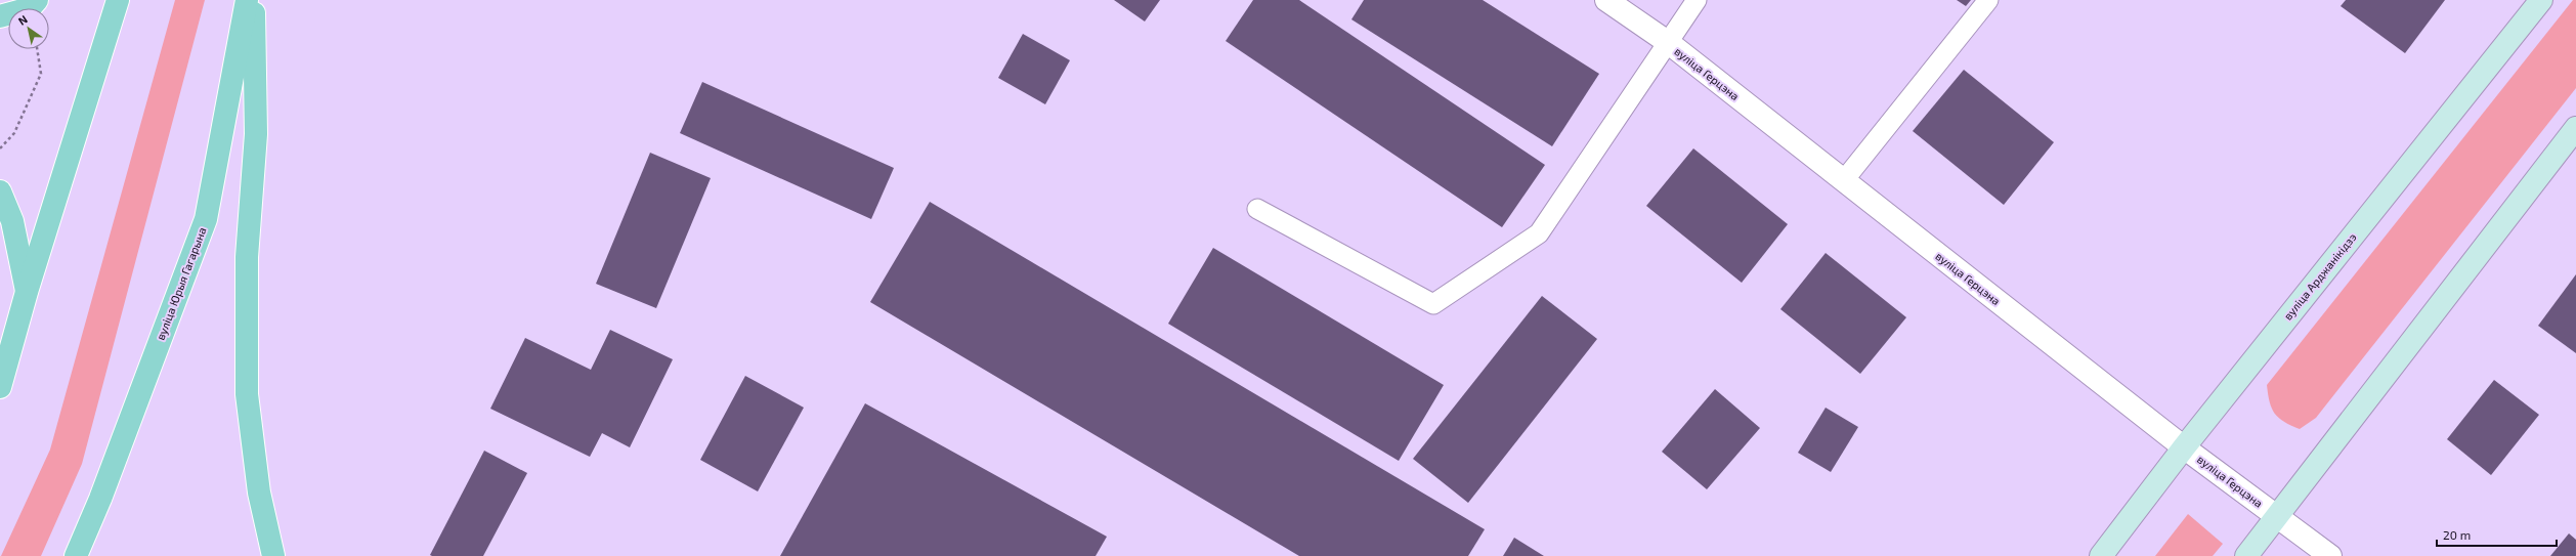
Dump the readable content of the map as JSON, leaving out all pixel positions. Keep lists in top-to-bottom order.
{
  "streets": {
    "main road": ["вуліца Арджанікідзэ", "вуліца Юрыя Гагарына"],
    "street": ["вуліца Герцэна"]
  },
  "crossings": [
    ["вуліца Герцэна", "вуліца Арджанікідзэ"]
  ],
  "scale_bar": "20 m",
  "north": "top left"
}
